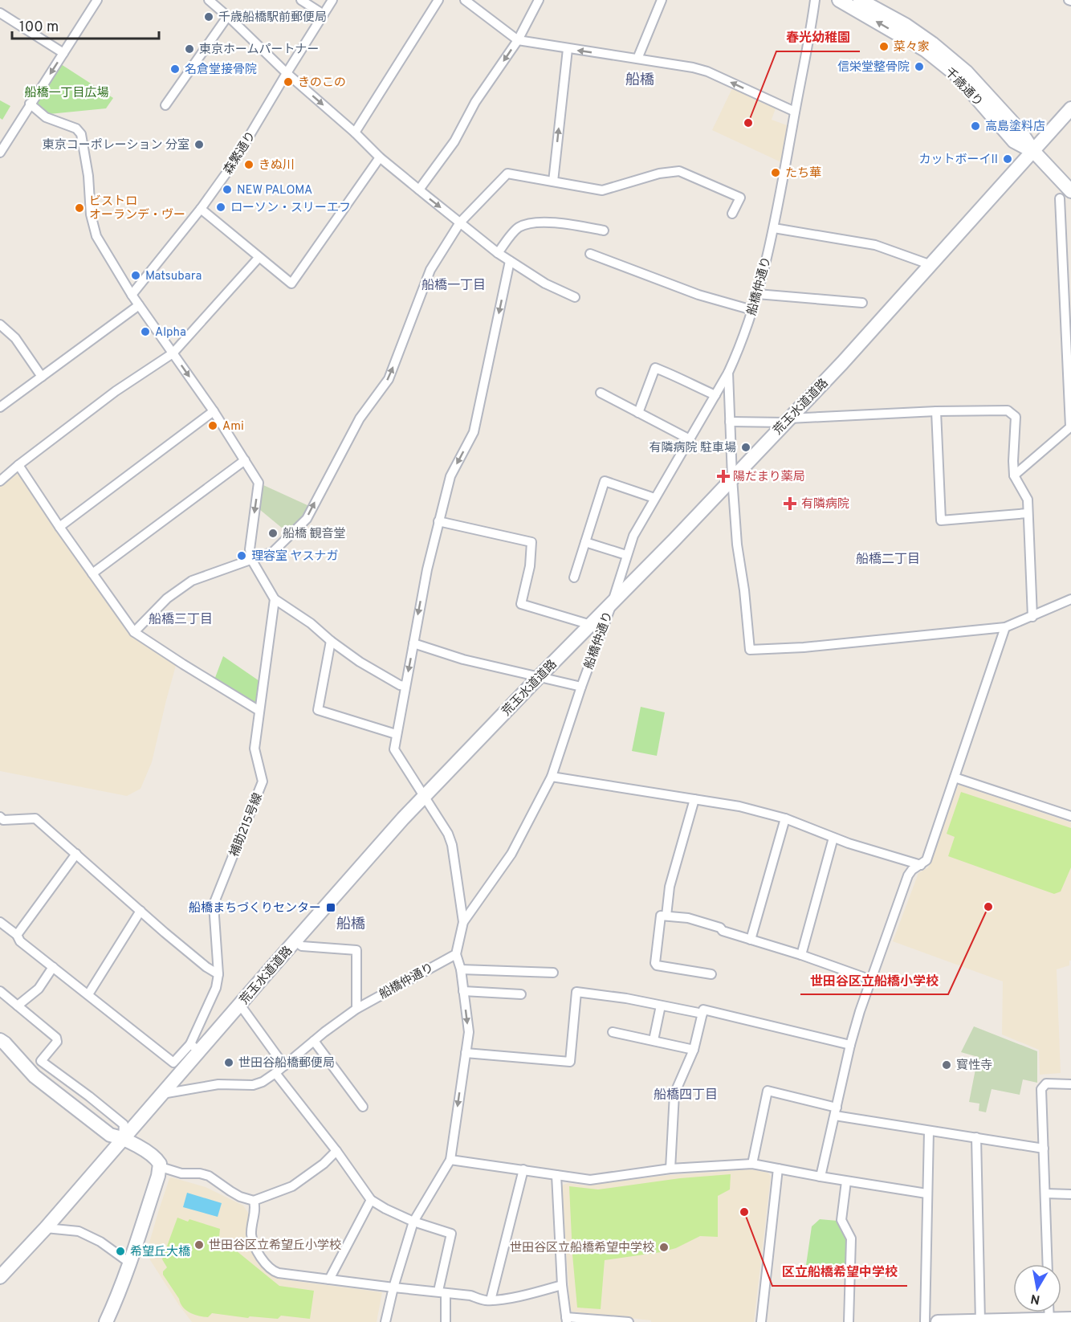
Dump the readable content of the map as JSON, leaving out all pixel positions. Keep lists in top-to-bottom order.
{
  "streets": {
    "main road": ["千歳通り", "荒玉水道道路"],
    "street": ["森繁通り", "船橋仲通り", "補助215号線"]
  },
  "crossings": [
    ["千歳通り", "荒玉水道道路"],
    ["船橋仲通り", "荒玉水道道路"],
    ["荒玉水道道路", "補助215号線"]
  ],
  "districts": [
    "船橋",
    "船橋一丁目",
    "船橋二丁目",
    "船橋三丁目",
    "船橋",
    "船橋四丁目"
  ],
  "parks": ["船橋一丁目広場"],
  "places": {
    "other": [
      "千歳船橋駅前郵便局",
      "菜々家",
      "東京ホームパートナー",
      "信栄堂整骨院",
      "名倉堂接骨院",
      "きのこの",
      "春光幼稚園",
      "高島塗料店",
      "東京コーポレーション 分室",
      "カットボーイII",
      "きぬ川",
      "たち華",
      "NEW PALOMA",
      "ローソン・スリーエフ",
      "ビストロ オーランデ・ヴー",
      "Matsubara",
      "Alpha",
      "Ami",
      "有隣病院 駐車場",
      "船橋 観音堂",
      "理容室 ヤスナガ",
      "世田谷区立船橋小学校",
      "世田谷船橋郵便局",
      "寳性寺",
      "区立船橋希望中学校",
      "世田谷区立希望丘小学校",
      "世田谷区立船橋希望中学校",
      "希望丘大橋"
    ],
    "health": ["陽だまり薬局", "有隣病院"],
    "transit": ["船橋まちづくりセンター"]
  },
  "scale_bar": "100 m",
  "north": "bottom"
}
